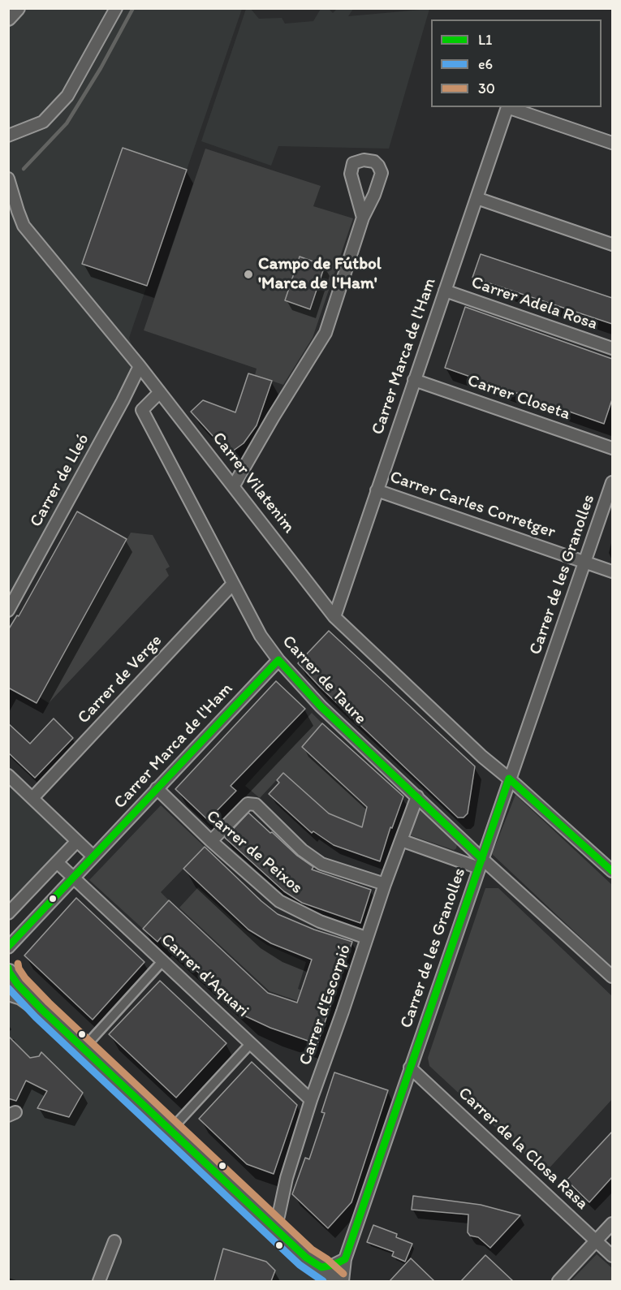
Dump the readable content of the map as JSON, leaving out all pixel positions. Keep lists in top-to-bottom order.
{
  "streets": {
    "street": [
      "Carrer Adela Rosa",
      "Carrer Marca de l'Ham",
      "Carrer Closeta",
      "Carrer de Lleó",
      "Carrer Vilatenim",
      "Carrer Carles Corretger",
      "Carrer de les Granolles",
      "Carrer de Verge",
      "Carrer de Taure",
      "Carrer de Peixos",
      "Carrer d'Aquari",
      "Carrer d'Escorpió",
      "Carrer de la Closa Rasa"
    ]
  },
  "crossings": [
    ["Carrer Adela Rosa", "Carrer Marca de l'Ham"],
    ["Carrer Marca de l'Ham", "Carrer Closeta"],
    ["Carrer Marca de l'Ham", "Carrer Vilatenim"],
    ["Carrer Marca de l'Ham", "Carrer Carles Corretger"],
    ["Carrer Marca de l'Ham", "Carrer de Taure"],
    ["Carrer Marca de l'Ham", "Carrer de Peixos"],
    ["Carrer Marca de l'Ham", "Carrer d'Aquari"],
    ["Carrer de Lleó", "Carrer Vilatenim"],
    ["Carrer Vilatenim", "Carrer de les Granolles"],
    ["Carrer Carles Corretger", "Carrer de les Granolles"],
    ["Carrer de les Granolles", "Carrer de Taure"],
    ["Carrer de les Granolles", "Carrer de la Closa Rasa"],
    ["Carrer de Verge", "Carrer de Taure"],
    ["Carrer de Taure", "Carrer d'Escorpió"],
    ["Carrer de Peixos", "Carrer d'Escorpió"],
    ["Carrer d'Aquari", "Carrer d'Escorpió"]
  ],
  "places": ["Campo de Fútbol 'Marca de l'Ham'"],
  "lines": ["transit line L1", "transit line 30", "transit line e6"],
  "legend": ["L1", "e6", "30"]
}
